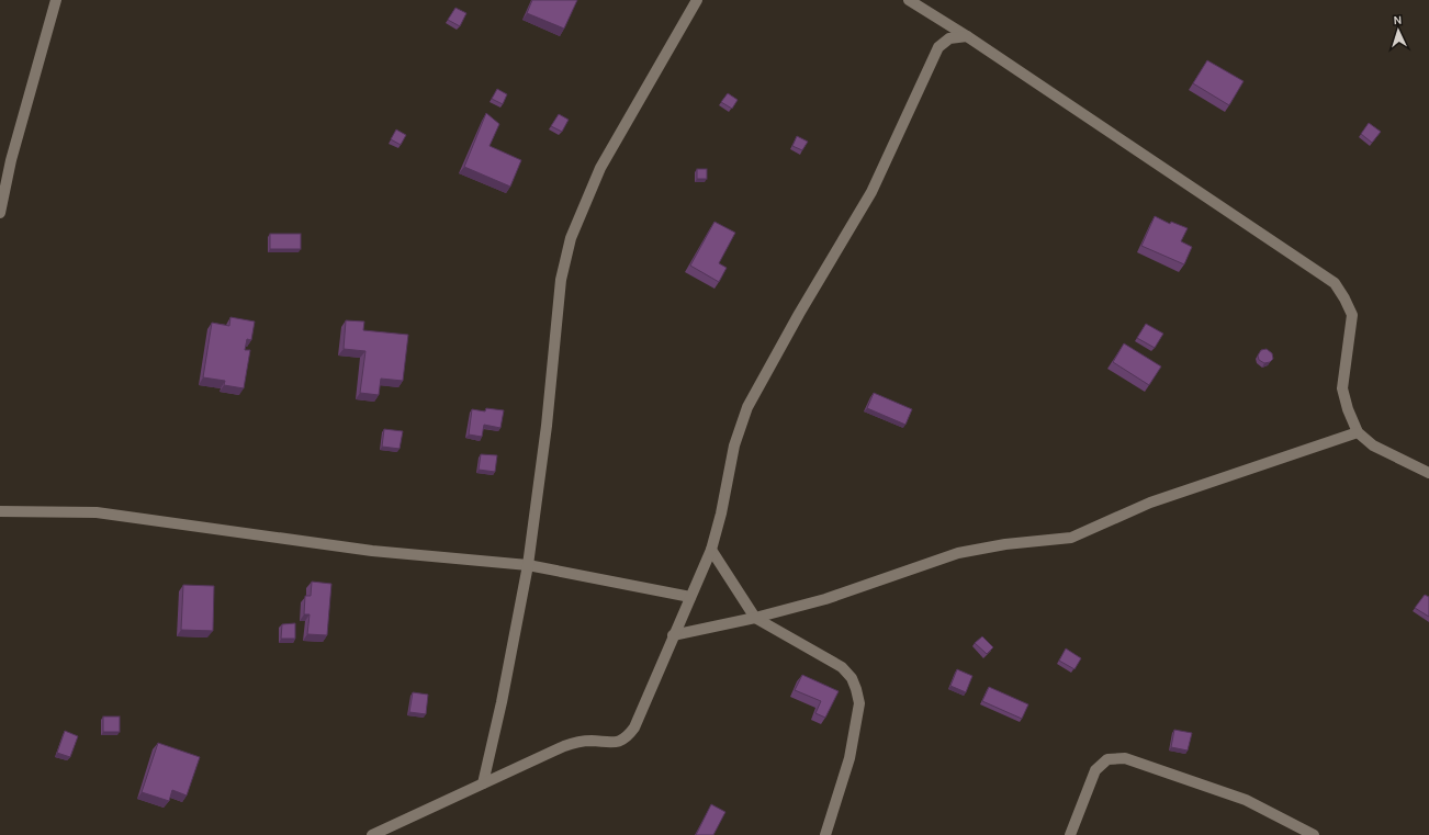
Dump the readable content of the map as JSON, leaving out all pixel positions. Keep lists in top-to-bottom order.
{
  "north": "top"
}
